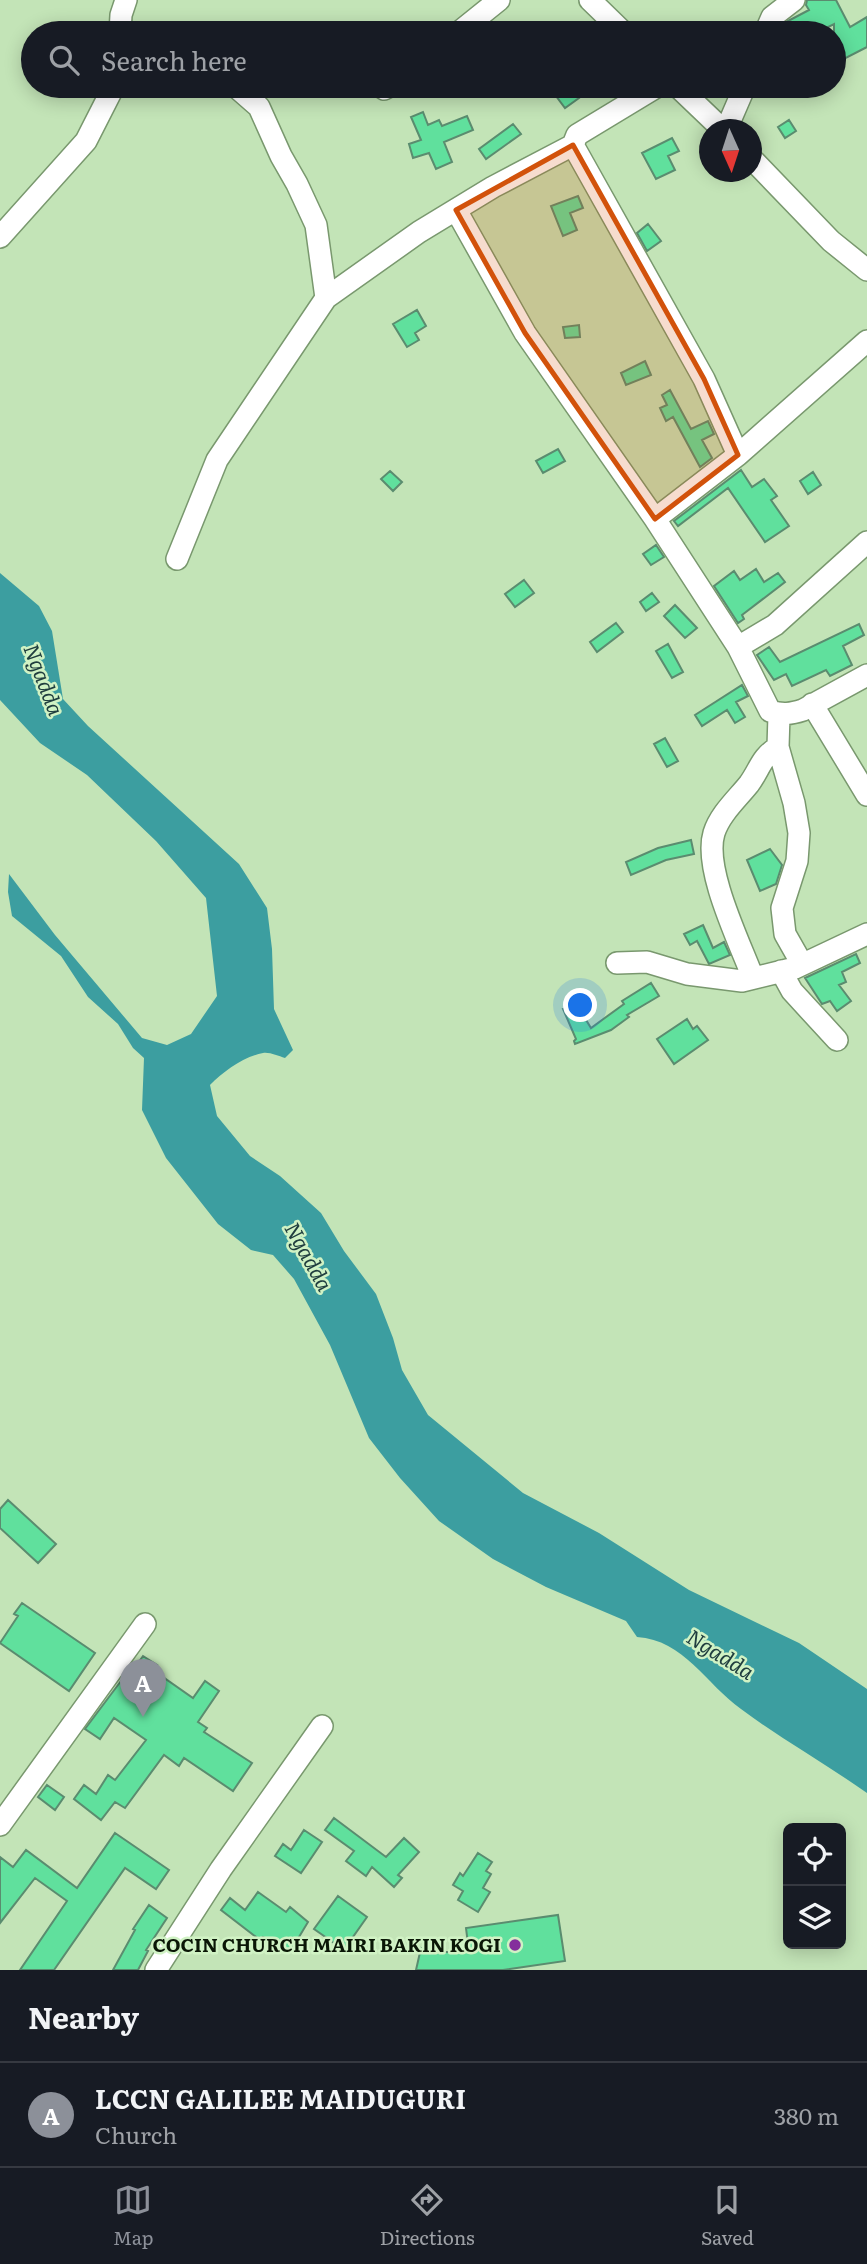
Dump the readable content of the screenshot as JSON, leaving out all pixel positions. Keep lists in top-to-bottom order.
{
  "water": ["Ngadda"],
  "places": ["COCIN CHURCH MAIRI BAKIN KOGI"],
  "north": "bottom",
  "page": {
    "search": "Search here",
    "pins": "A",
    "heading": "Nearby",
    "list": [
      {
        "mark": "A",
        "name": "LCCN GALILEE MAIDUGURI",
        "note": "Church",
        "value": "380 m"
      }
    ],
    "nav": ["Map", "Directions", "Saved"]
  }
}
